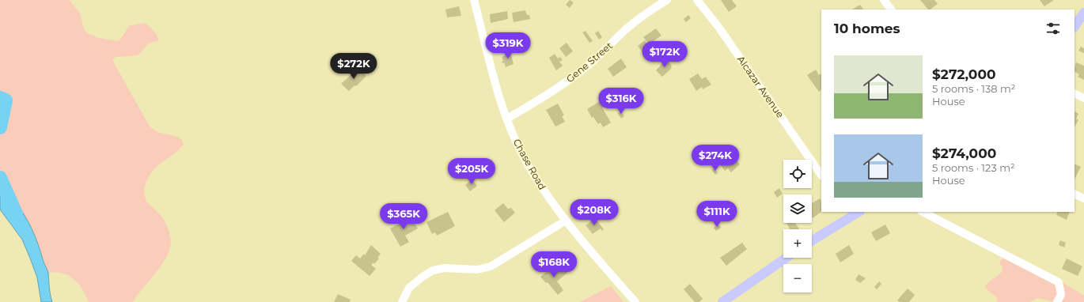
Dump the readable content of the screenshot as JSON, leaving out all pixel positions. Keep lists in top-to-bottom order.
{
  "streets": {
    "street": ["Gene Street", "Alcazar Avenue", "Chase Road"]
  },
  "crossings": [
    ["Gene Street", "Chase Road"]
  ],
  "page": {
    "heading": "10 homes",
    "price": [
      "$319K",
      "$172K",
      "$272K",
      "$316K",
      "$274K",
      "$205K",
      "$208K",
      "$111K",
      "$365K",
      "$168K"
    ],
    "list": [
      {
        "name": "$272,000",
        "note": "5 rooms · 138 m² · House"
      },
      {
        "name": "$274,000",
        "note": "5 rooms · 123 m² · House"
      }
    ],
    "map_buttons": ["+", "−"]
  }
}
